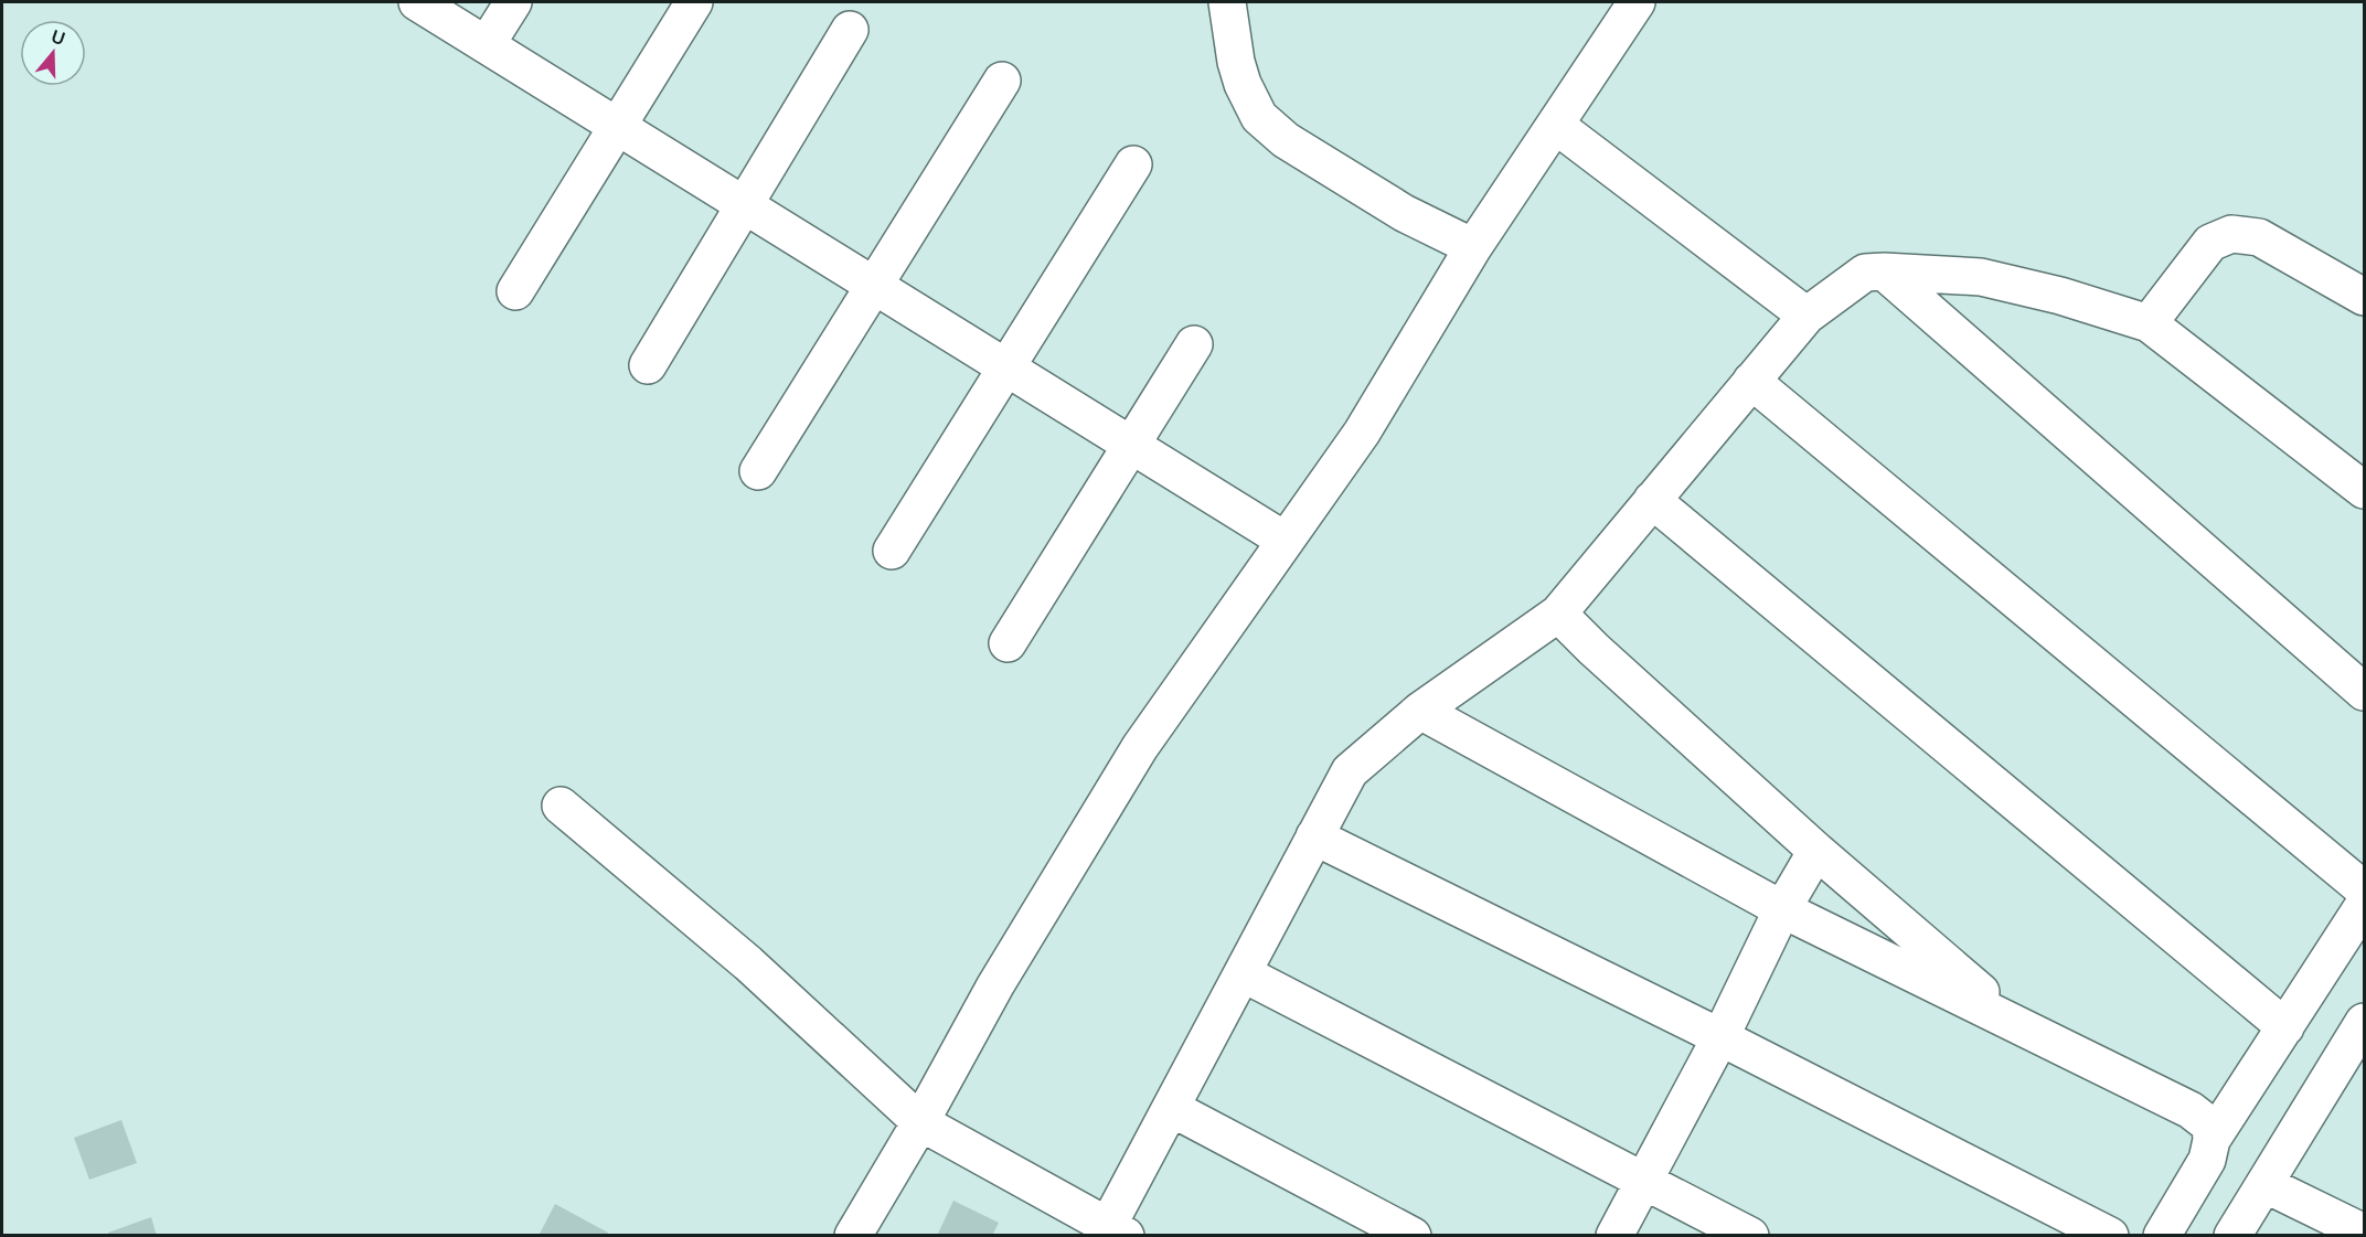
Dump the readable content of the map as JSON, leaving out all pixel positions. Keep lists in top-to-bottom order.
{
  "north": "top"
}
